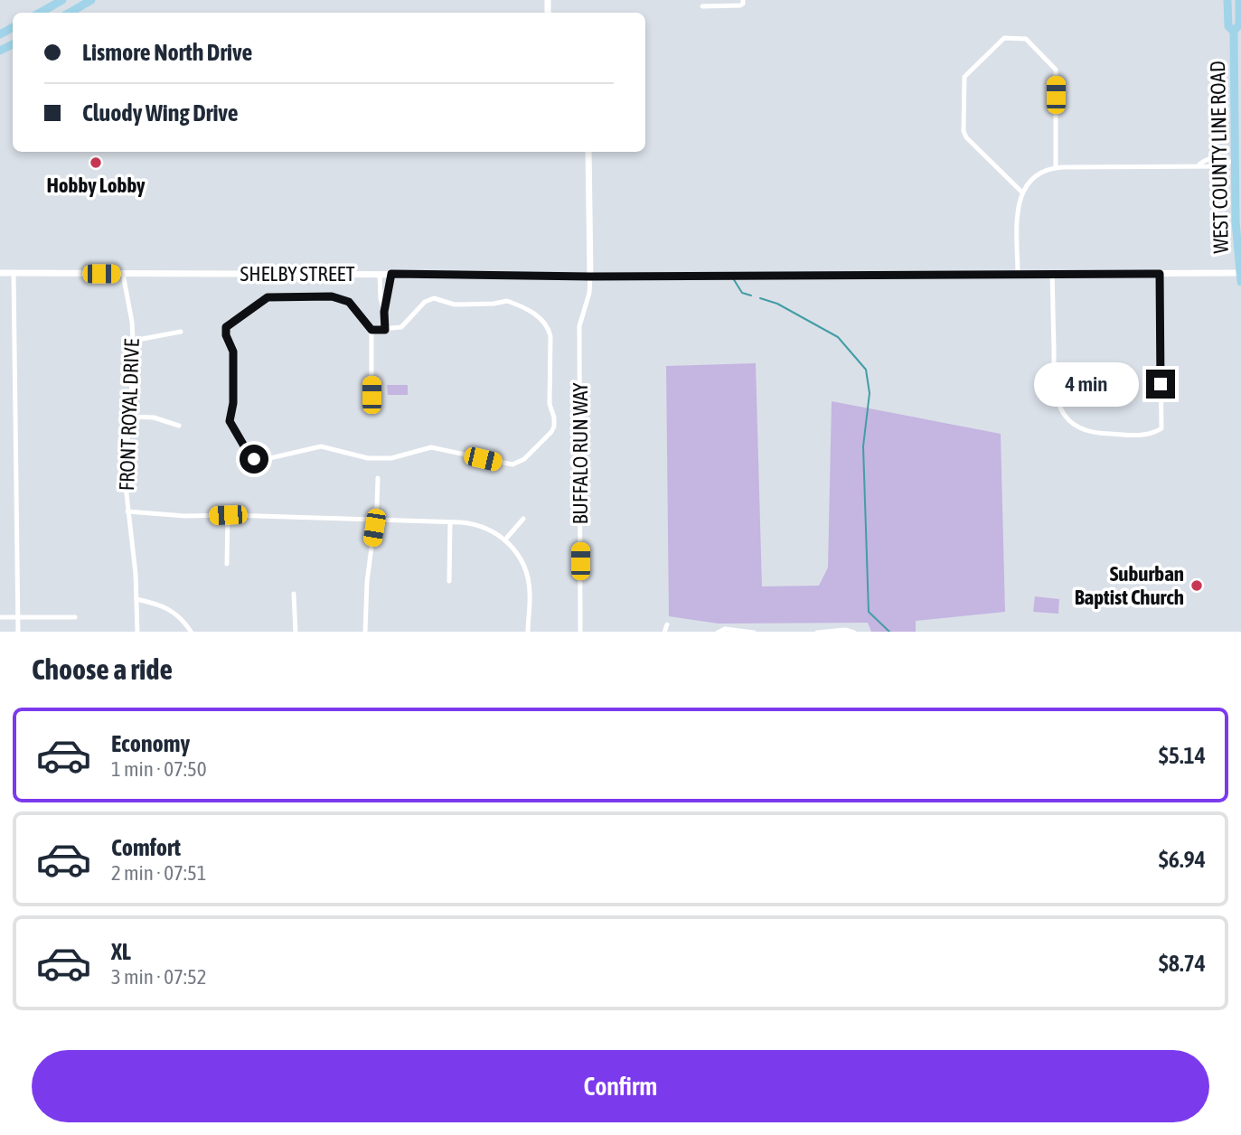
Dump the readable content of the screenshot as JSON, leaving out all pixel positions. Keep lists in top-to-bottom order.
{
  "streets": {
    "main road": ["WEST COUNTY LINE ROAD"],
    "street": ["SHELBY STREET", "FRONT ROYAL DRIVE", "BUFFALO RUN WAY"]
  },
  "crossings": [
    ["WEST COUNTY LINE ROAD", "SHELBY STREET"],
    ["SHELBY STREET", "FRONT ROYAL DRIVE"],
    ["SHELBY STREET", "BUFFALO RUN WAY"]
  ],
  "places": ["Hobby Lobby", "Suburban Baptist Church"],
  "page": {
    "banner": ["Lismore North Drive", "Cluody Wing Drive"],
    "bubble": "4 min",
    "heading": "Choose a ride",
    "list": [
      {
        "name": "Economy",
        "note": "1 min · 07:50",
        "value": "$5.14"
      },
      {
        "name": "Comfort",
        "note": "2 min · 07:51",
        "value": "$6.94"
      },
      {
        "name": "XL",
        "note": "3 min · 07:52",
        "value": "$8.74"
      }
    ],
    "buttons": "Confirm"
  }
}
